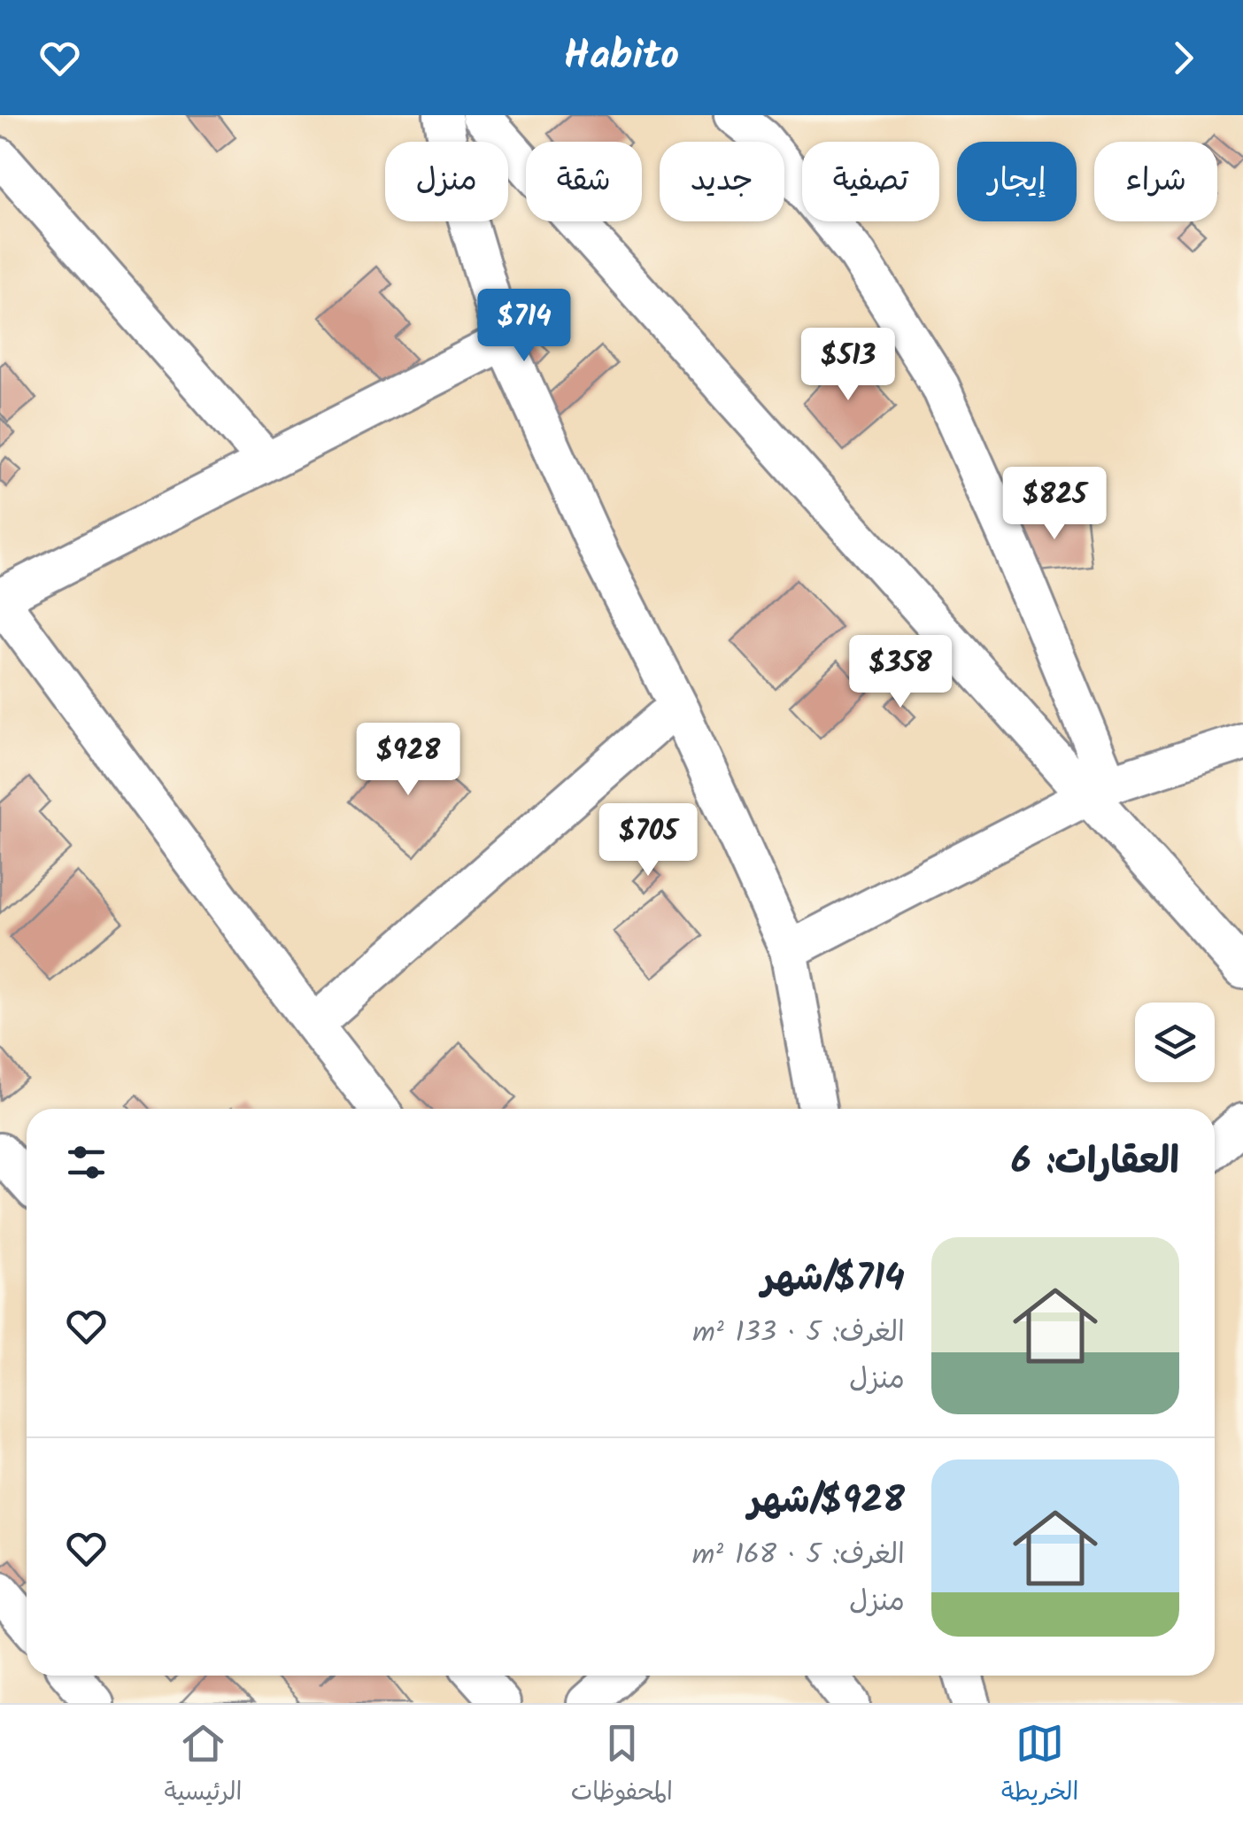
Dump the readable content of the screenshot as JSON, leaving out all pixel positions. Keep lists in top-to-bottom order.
{
  "page": {
    "header": "Habito",
    "chip": [
      "شراء",
      "إيجار",
      "تصفية",
      "جديد",
      "شقة",
      "منزل"
    ],
    "price": [
      "$714",
      "$513",
      "$825",
      "$358",
      "$928",
      "$705"
    ],
    "heading": "العقارات: 6",
    "list": [
      {
        "name": "$714/شهر",
        "note": "الغرف: 5 · 133 m² · منزل"
      },
      {
        "name": "$928/شهر",
        "note": "الغرف: 5 · 168 m² · منزل"
      }
    ],
    "tabs": ["الخريطة", "المحفوظات", "الرئيسية"]
  }
}
